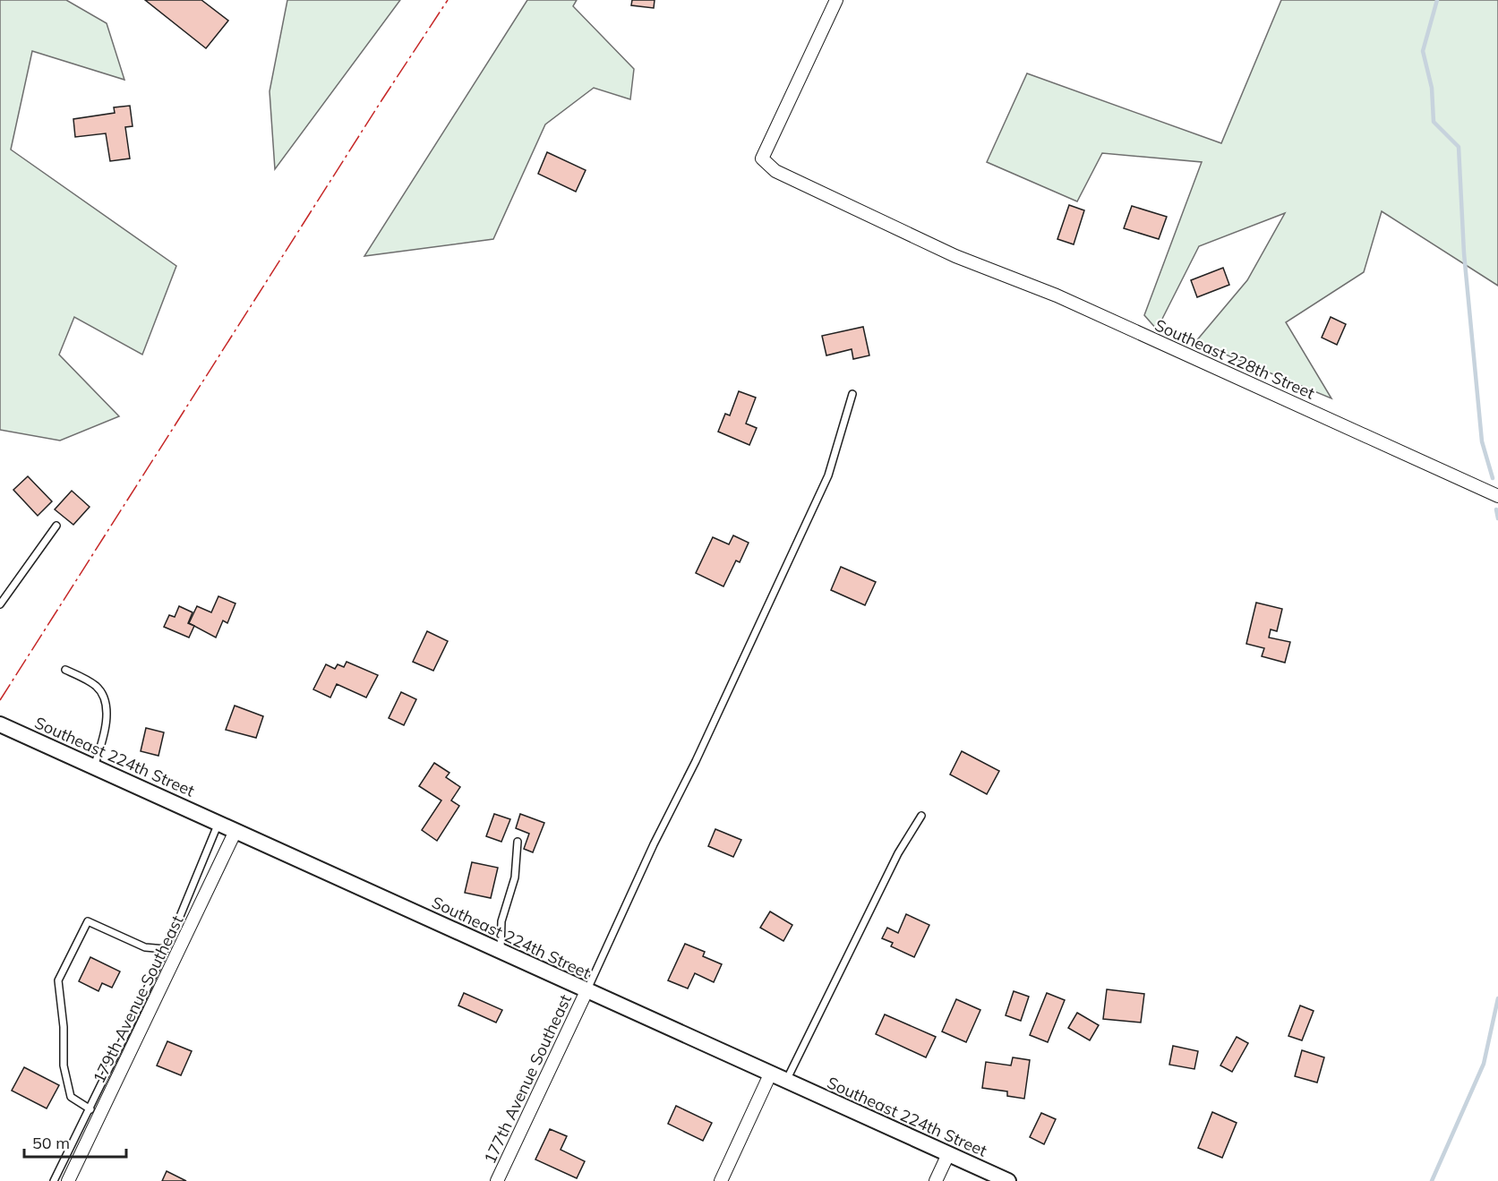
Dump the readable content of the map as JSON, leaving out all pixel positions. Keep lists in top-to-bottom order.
{
  "streets": {
    "street": [
      "Southeast 228th Street",
      "Southeast 224th Street",
      "179th Avenue Southeast",
      "177th Avenue Southeast"
    ]
  },
  "crossings": [
    ["Southeast 224th Street", "179th Avenue Southeast"],
    ["Southeast 224th Street", "177th Avenue Southeast"]
  ],
  "scale_bar": "50 m"
}
